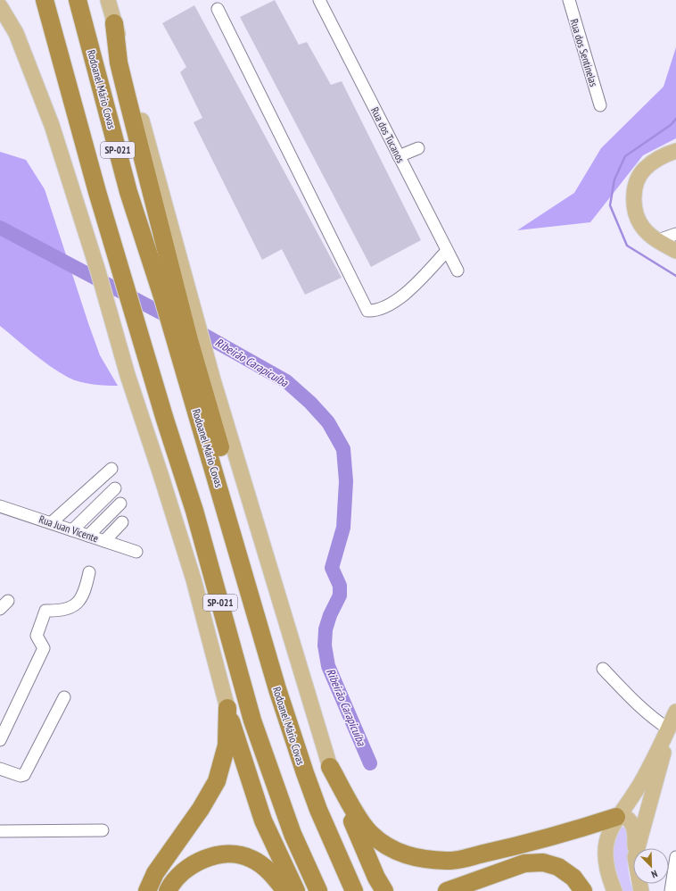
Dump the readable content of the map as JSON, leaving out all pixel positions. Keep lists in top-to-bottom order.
{
  "streets": {
    "highway": ["Rodoanel Mário Covas", "SP-021"],
    "street": ["Rua dos Sentinelas", "Rua dos Tucanos", "Rua Juan Vicente"]
  },
  "water": ["Ribeirão Carapicuíba"],
  "north": "bottom right"
}
